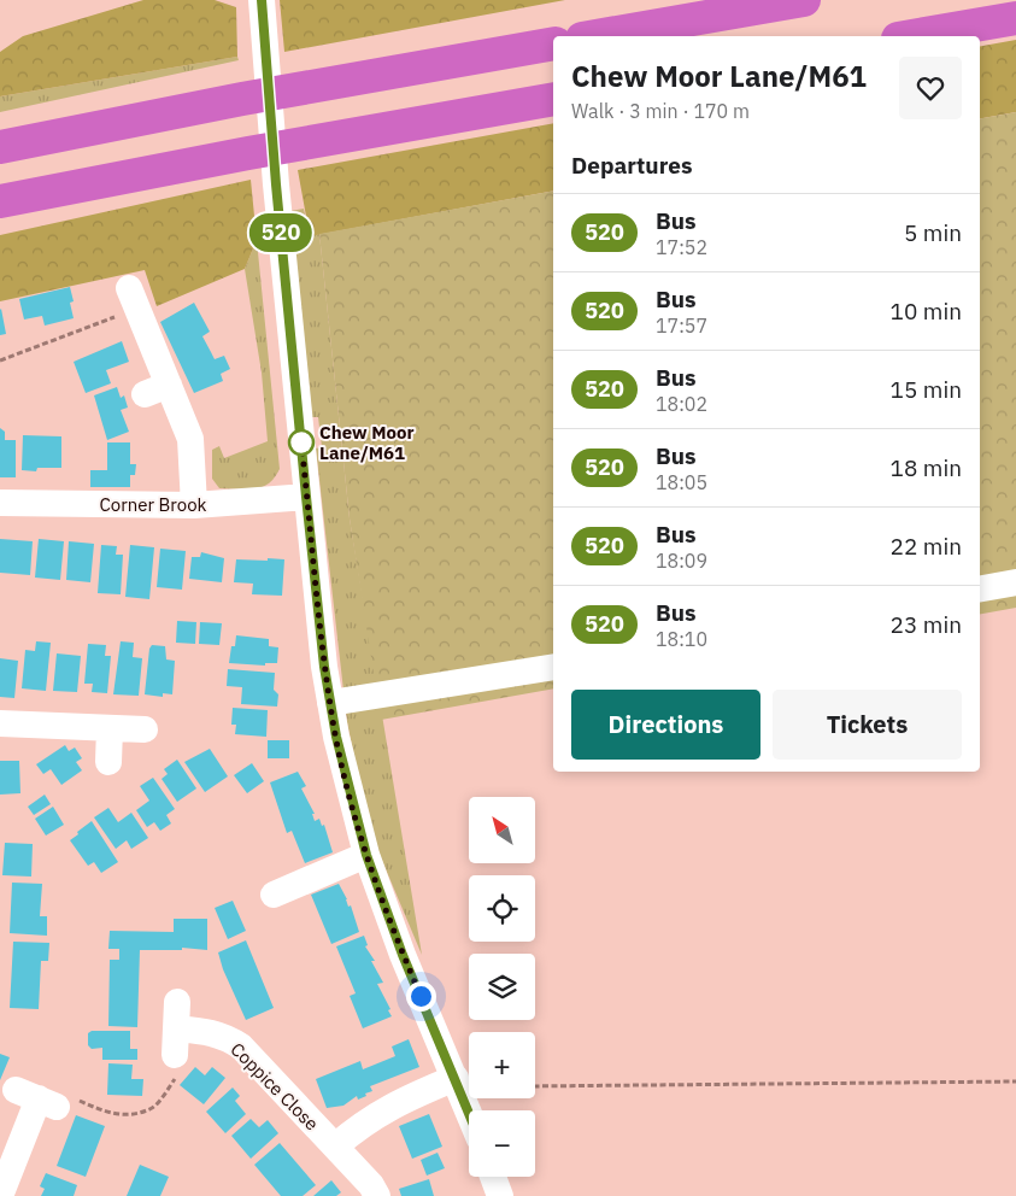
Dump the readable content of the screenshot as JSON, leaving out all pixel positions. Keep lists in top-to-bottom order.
{
  "streets": {
    "street": ["Corner Brook", "Coppice Close"]
  },
  "places": ["Chew Moor Lane/M61"],
  "lines": ["bus line 520"],
  "north": "top left",
  "page": {
    "on_map": "520",
    "heading": [
      ["Chew Moor Lane/M61", "Walk · 3 min · 170 m"],
      "Departures"
    ],
    "list": [
      {
        "mark": "520",
        "name": "Bus",
        "note": "17:52",
        "value": "5 min"
      },
      {
        "mark": "520",
        "name": "Bus",
        "note": "17:57",
        "value": "10 min"
      },
      {
        "mark": "520",
        "name": "Bus",
        "note": "18:02",
        "value": "15 min"
      },
      {
        "mark": "520",
        "name": "Bus",
        "note": "18:05",
        "value": "18 min"
      },
      {
        "mark": "520",
        "name": "Bus",
        "note": "18:09",
        "value": "22 min"
      },
      {
        "mark": "520",
        "name": "Bus",
        "note": "18:10",
        "value": "23 min"
      }
    ],
    "buttons": ["Directions", "Tickets"],
    "map_buttons": ["+", "−"]
  }
}
